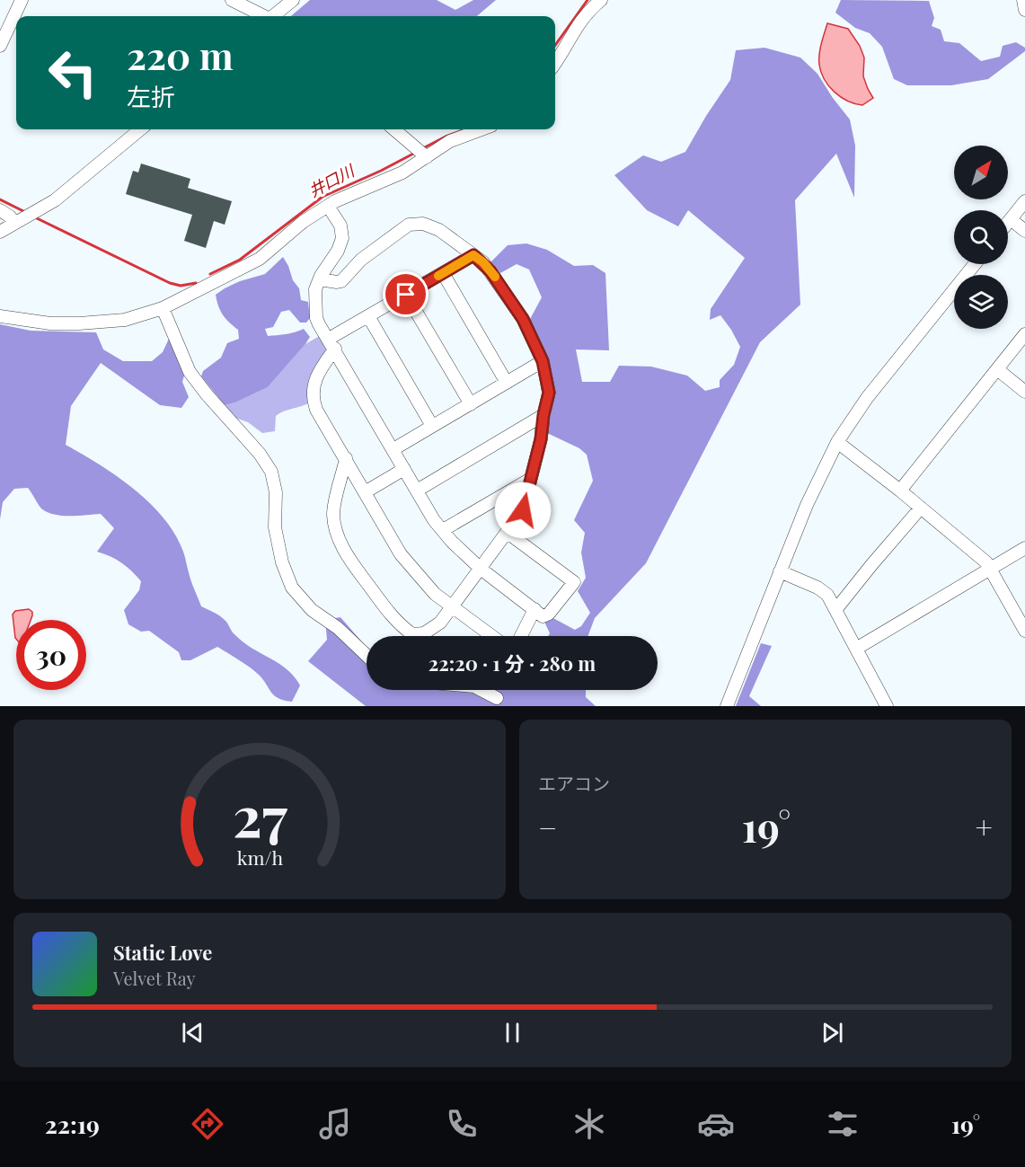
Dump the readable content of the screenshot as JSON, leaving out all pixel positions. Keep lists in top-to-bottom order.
{
  "water": ["井口川"],
  "north": "top right",
  "page": {
    "turn": ["220 m", "左折"],
    "limit": "30",
    "trip": "22:20 · 1 分 · 280 m",
    "tile": "エアコン",
    "heat": ["−", "19°", "+"],
    "song": ["Static Love", "Velvet Ray"],
    "tabs": ["22:19", "19°"],
    "gauge": ["27", "km/h"]
  }
}
